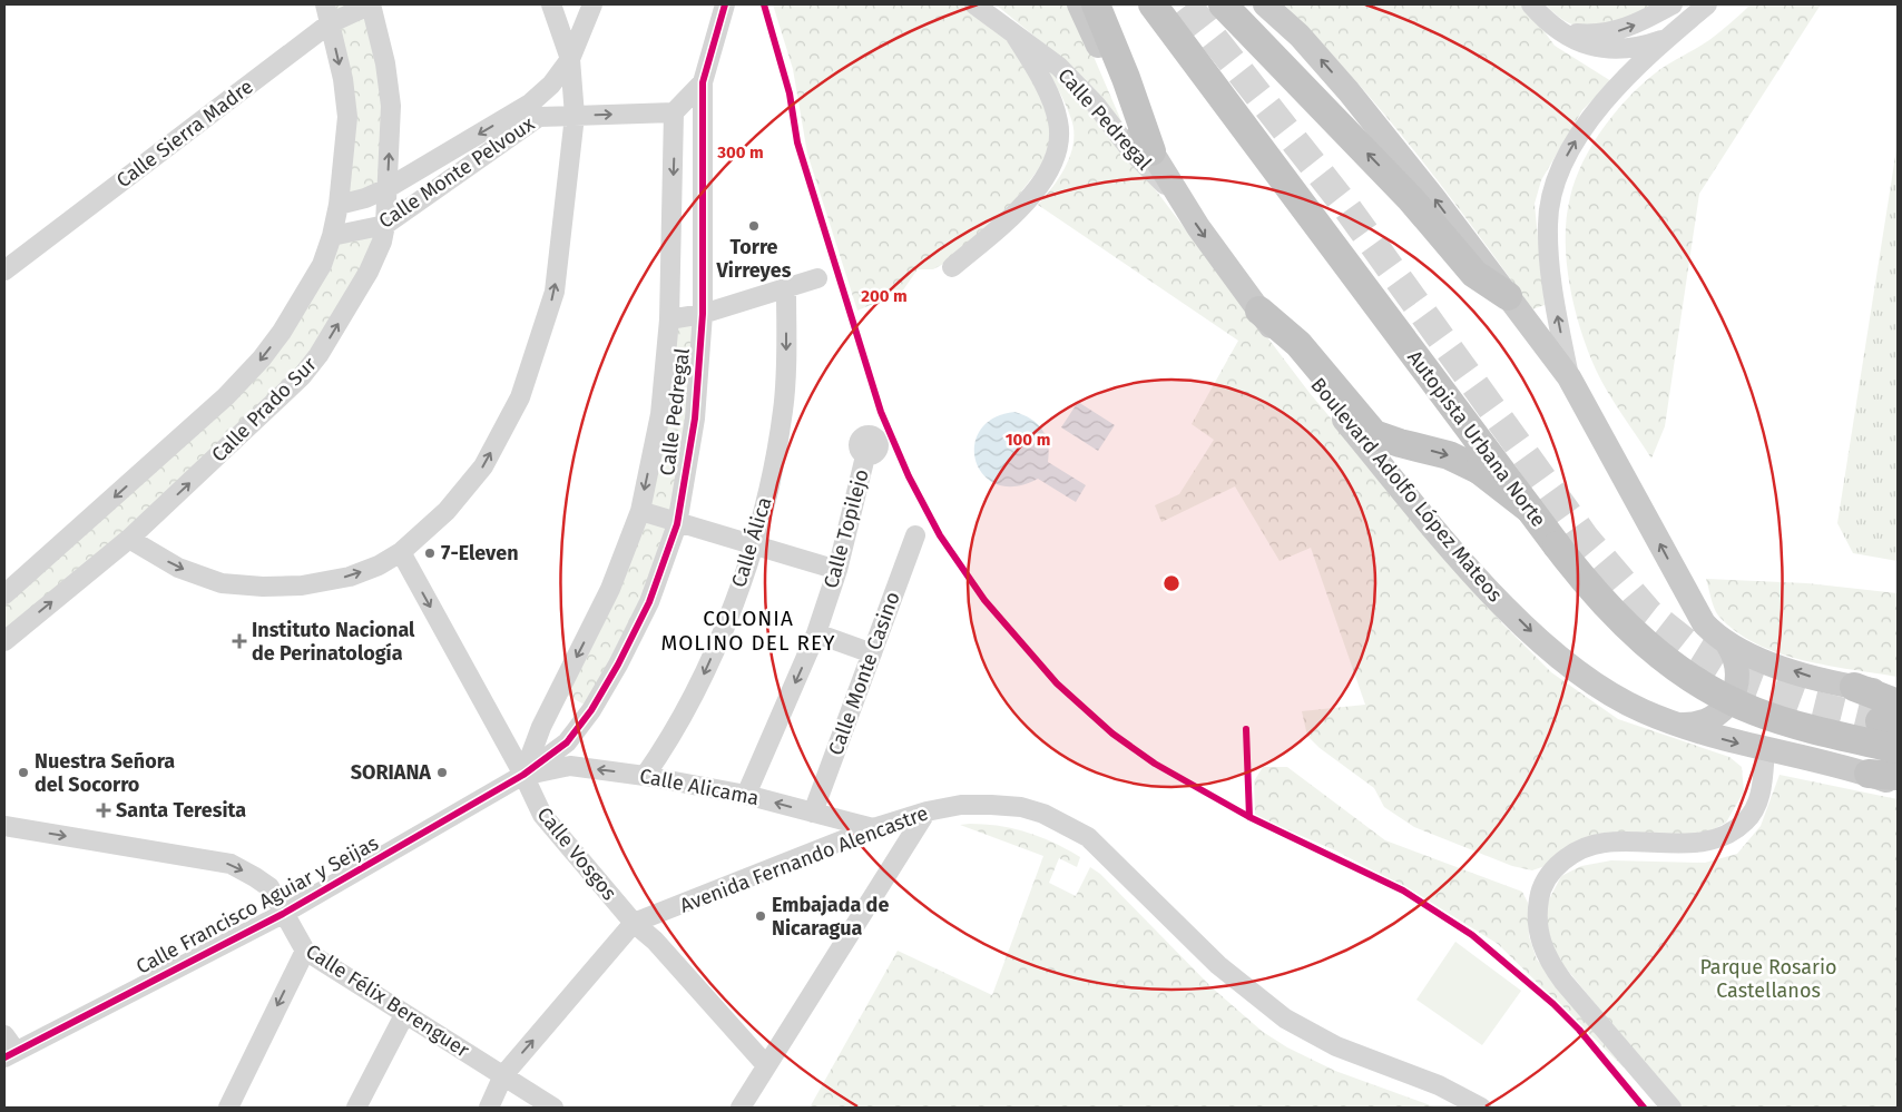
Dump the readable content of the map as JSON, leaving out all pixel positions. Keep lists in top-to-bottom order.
{
  "streets": {
    "highway": ["Autopista Urbana Norte"],
    "main road": ["Boulevard Adolfo López Mateos"],
    "street": [
      "Calle Pedregal",
      "Calle Sierra Madre",
      "Calle Monte Pelvoux",
      "Calle Prado Sur",
      "Calle Topilejo",
      "Calle Álica",
      "Calle Monte Casino",
      "Calle Alicama",
      "Calle Vosgos",
      "Avenida Fernando Alencastre",
      "Calle Francisco Aguiar y Seijas",
      "Calle Félix Berenguer"
    ]
  },
  "crossings": [
    ["Calle Pedregal", "Calle Monte Pelvoux"],
    ["Calle Pedregal", "Boulevard Adolfo López Mateos"],
    ["Calle Pedregal", "Calle Alicama"],
    ["Calle Pedregal", "Calle Vosgos"],
    ["Calle Pedregal", "Calle Francisco Aguiar y Seijas"],
    ["Calle Sierra Madre", "Calle Prado Sur"],
    ["Calle Monte Pelvoux", "Calle Prado Sur"],
    ["Calle Topilejo", "Calle Alicama"],
    ["Calle Álica", "Calle Alicama"],
    ["Calle Monte Casino", "Calle Alicama"],
    ["Calle Alicama", "Calle Vosgos"],
    ["Calle Alicama", "Avenida Fernando Alencastre"],
    ["Calle Alicama", "Calle Francisco Aguiar y Seijas"],
    ["Calle Vosgos", "Avenida Fernando Alencastre"],
    ["Calle Vosgos", "Calle Francisco Aguiar y Seijas"],
    ["Avenida Fernando Alencastre", "Calle Félix Berenguer"],
    ["Calle Francisco Aguiar y Seijas", "Calle Félix Berenguer"]
  ],
  "one_way": [
    "Calle Álica",
    "Calle Alicama",
    "Calle Vosgos",
    "Calle Félix Berenguer"
  ],
  "districts": ["COLONIA MOLINO DEL REY"],
  "parks": ["Parque Rosario Castellanos"],
  "places": {
    "other": [
      "Torre Virreyes",
      "7-Eleven",
      "Nuestra Señora del Socorro",
      "SORIANA",
      "Embajada de Nicaragua"
    ],
    "health": ["Instituto Nacional de Perinatología", "Santa Teresita"]
  },
  "rings": ["300 m", "200 m", "100 m"]
}
